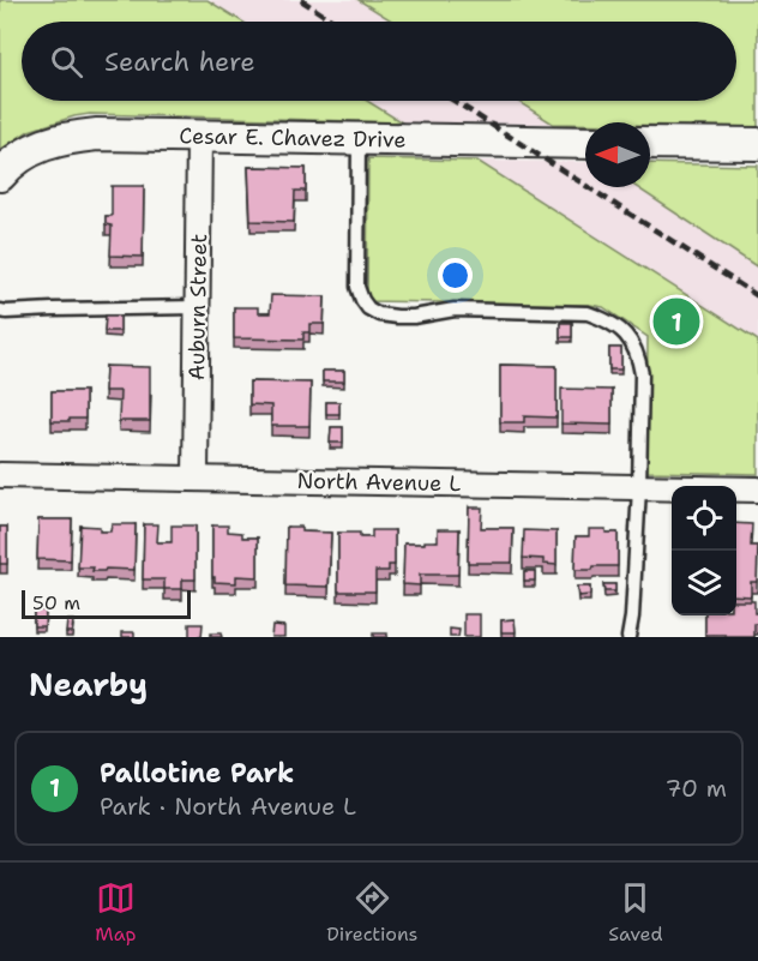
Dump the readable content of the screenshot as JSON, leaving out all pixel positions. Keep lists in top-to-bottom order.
{
  "streets": {
    "street": ["Cesar E. Chavez Drive", "Auburn Street", "North Avenue L"]
  },
  "crossings": [
    ["Cesar E. Chavez Drive", "Auburn Street"],
    ["Auburn Street", "North Avenue L"]
  ],
  "scale_bar": "50 m",
  "north": "left",
  "page": {
    "search": "Search here",
    "pins": "1",
    "scale": "50 m",
    "heading": "Nearby",
    "list": [
      {
        "mark": "1",
        "name": "Pallotine Park",
        "note": "Park · North Avenue L",
        "value": "70 m"
      }
    ],
    "nav": ["Map", "Directions", "Saved"]
  }
}
